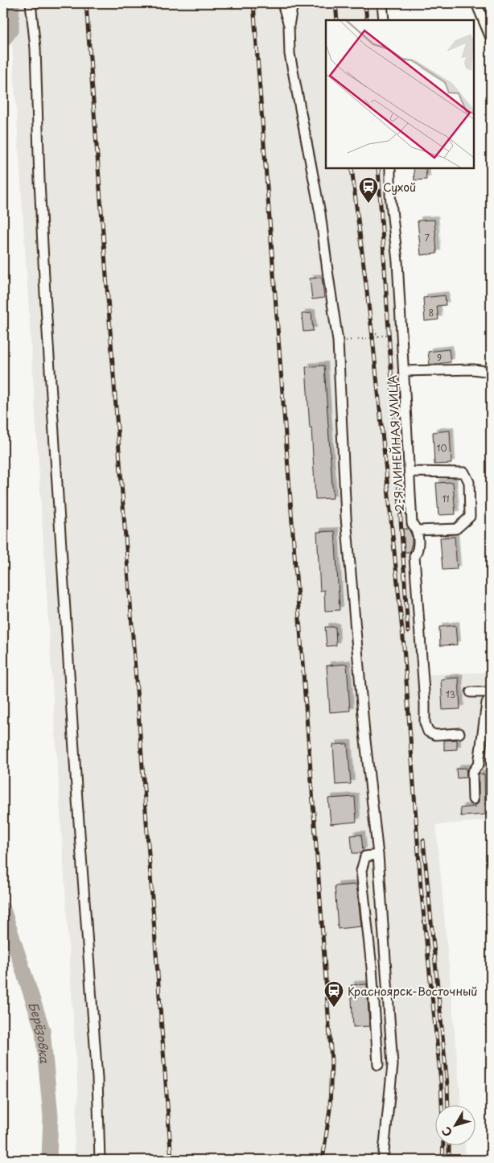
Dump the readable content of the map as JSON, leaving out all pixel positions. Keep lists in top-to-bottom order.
{
  "streets": {
    "street": ["2-Я ЛИНЕЙНАЯ УЛИЦА"]
  },
  "water": ["Берёзовка"],
  "places": {
    "station": ["Сухой", "Красноярск-Восточный"]
  },
  "house_numbers": [
    "7",
    "8",
    "9",
    "10",
    "11",
    "13"
  ],
  "north": "bottom left"
}
